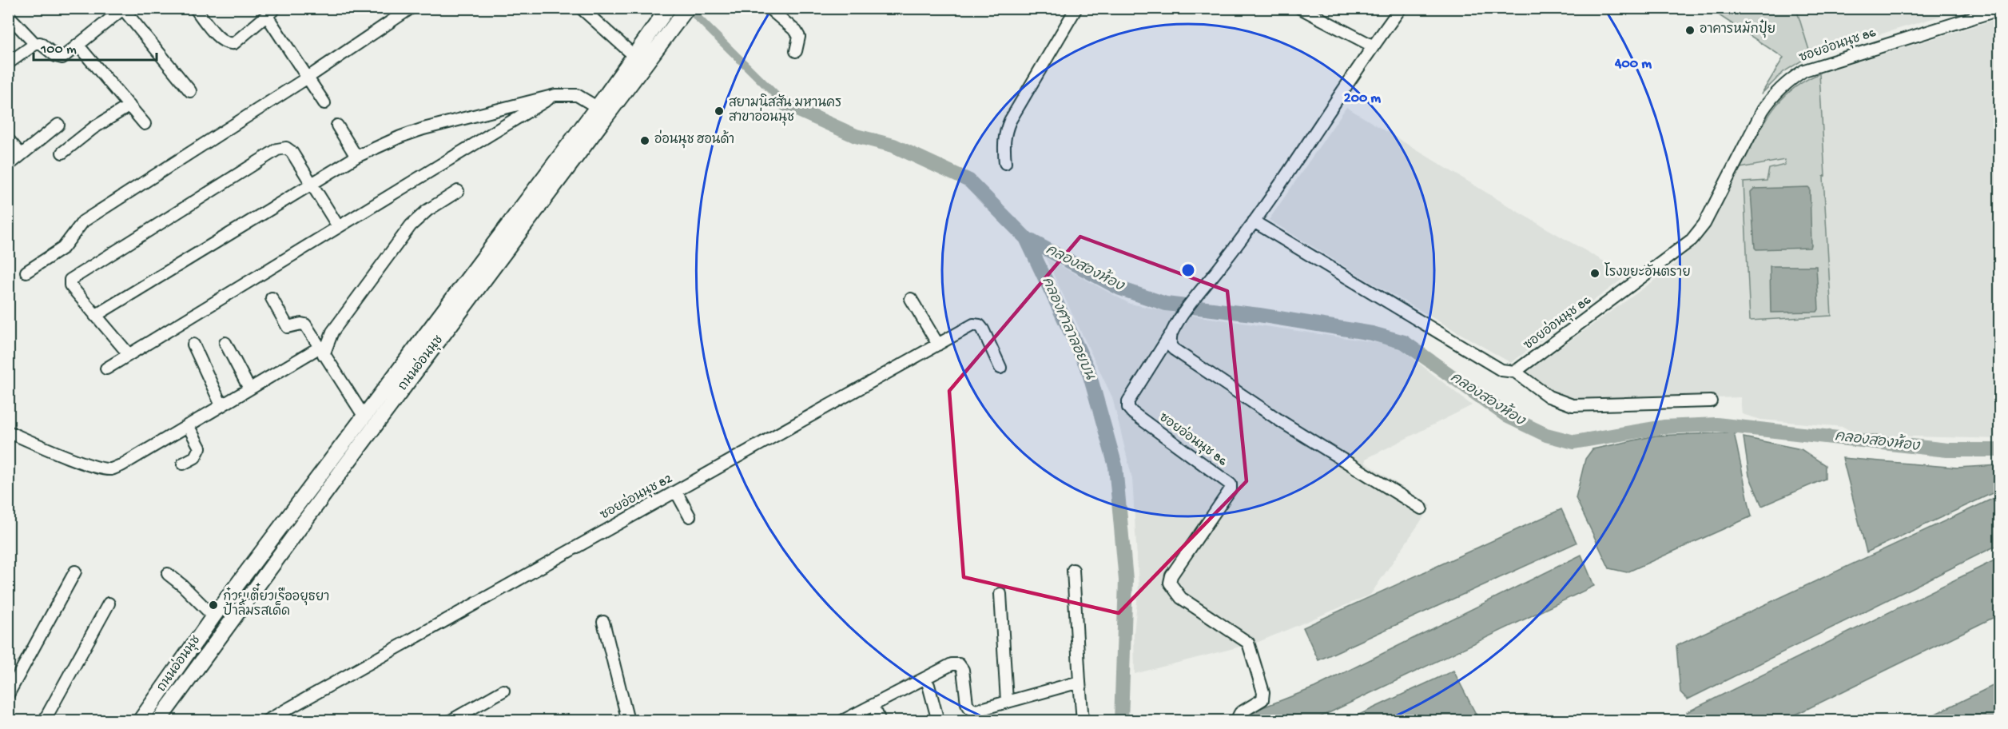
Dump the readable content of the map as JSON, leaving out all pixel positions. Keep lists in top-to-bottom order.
{
  "streets": {
    "main road": ["ถนนอ่อนนุช"],
    "street": ["ซอยอ่อนนุช 86", "ซอยอ่อนนุช 82"]
  },
  "water": ["คลองสองห้อง", "คลองศาลาลอยบน"],
  "places": [
    "อาคารหมักปุ๋ย",
    "สยามนิสสัน มหานคร สาขาอ่อนนุช",
    "อ่อนนุช ฮอนด้า",
    "โรงขยะอันตราย",
    "ก๋วยเตี๋ยวเรืออยุธยา ป้าลิ้มรสเด็ด"
  ],
  "scale_bar": "100 m",
  "rings": ["400 m", "200 m"]
}
